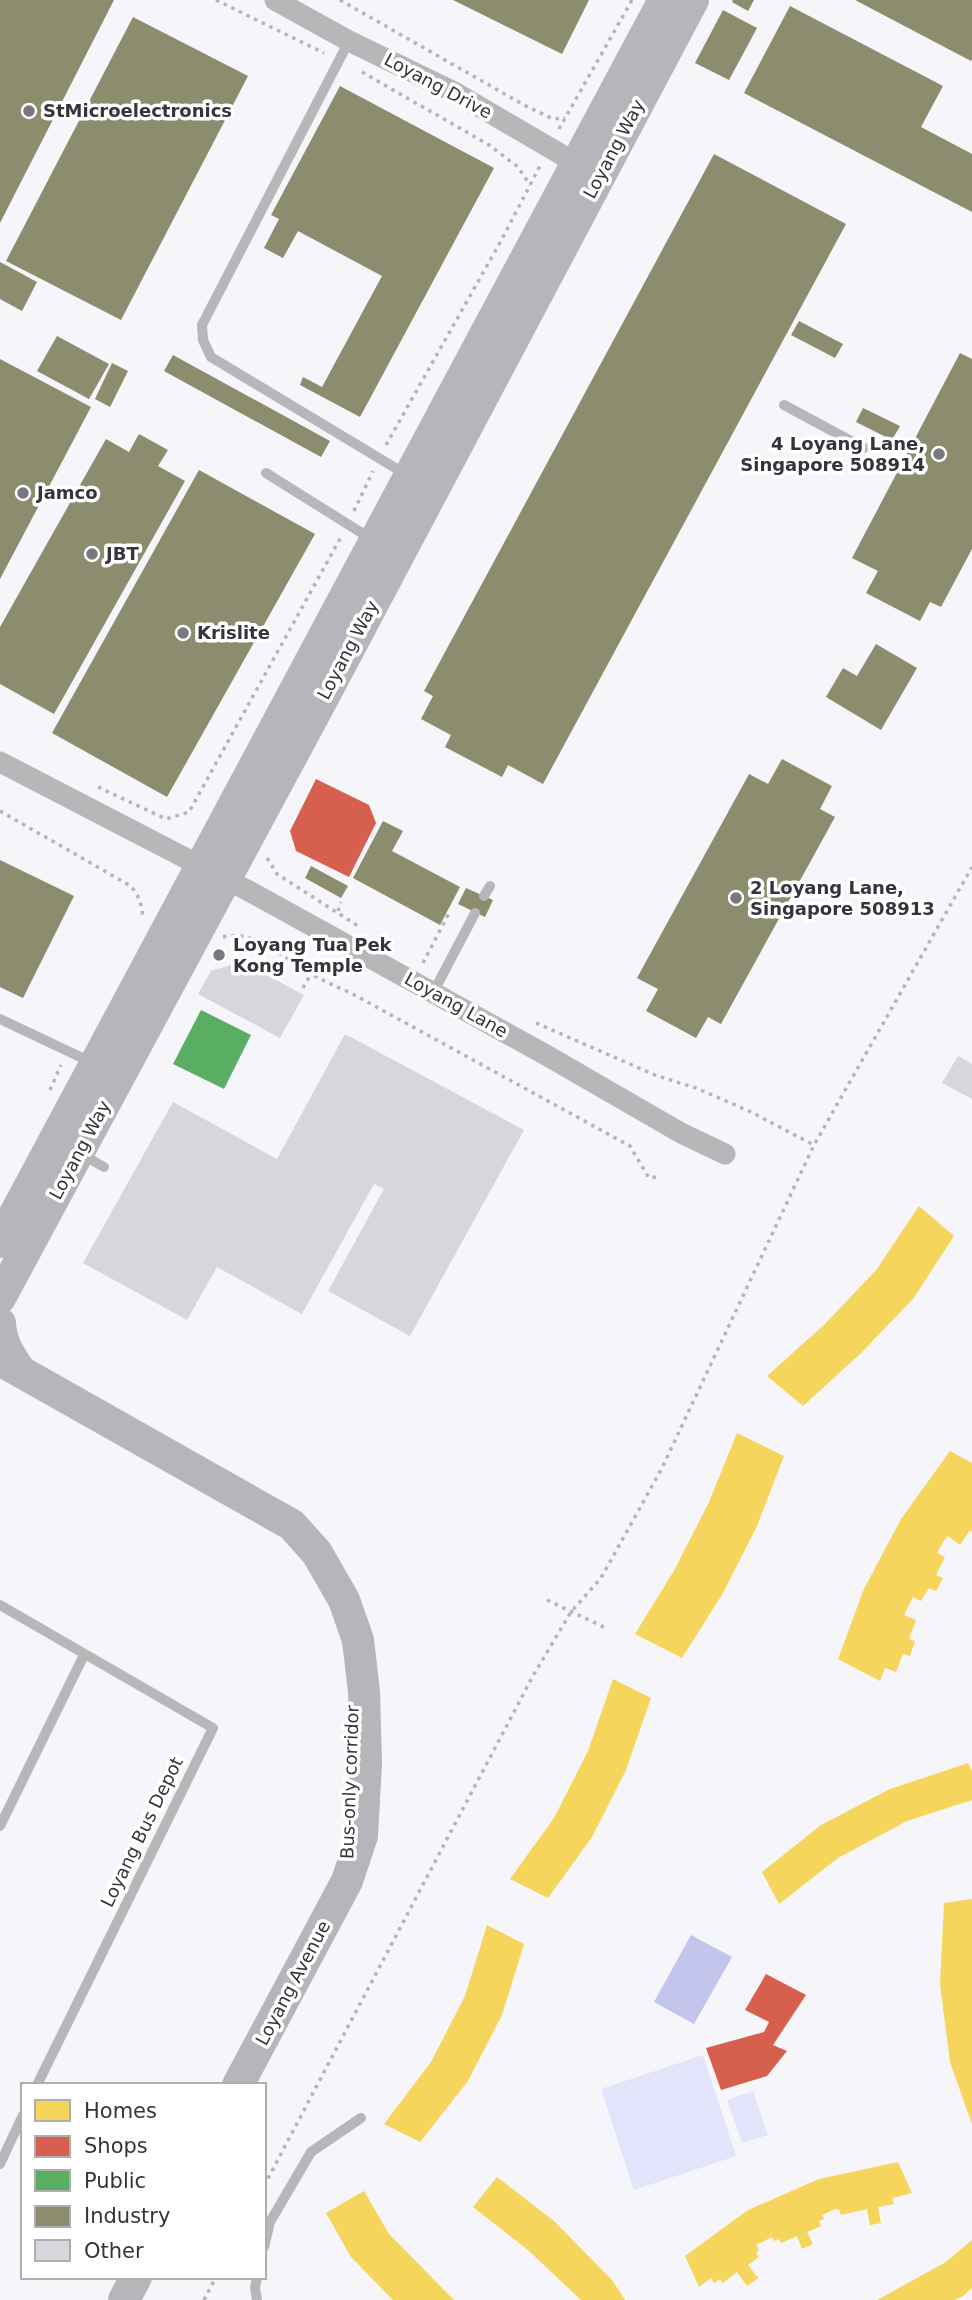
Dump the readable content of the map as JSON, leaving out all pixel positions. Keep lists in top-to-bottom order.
{
  "streets": {
    "main road": ["Loyang Way", "Bus-only corridor", "Loyang Avenue"],
    "street": ["Loyang Drive", "Loyang Lane"],
    "lane": ["Loyang Bus Depot"]
  },
  "crossings": [
    ["Loyang Drive", "Loyang Way"],
    ["Loyang Way", "Loyang Lane"],
    ["Bus-only corridor", "Loyang Avenue"]
  ],
  "places": [
    "StMicroelectronics",
    "4 Loyang Lane, Singapore 508914",
    "Jamco",
    "JBT",
    "Krislite",
    "2 Loyang Lane, Singapore 508913",
    "Loyang Tua Pek Kong Temple"
  ],
  "legend": [
    "Homes",
    "Shops",
    "Public",
    "Industry",
    "Other"
  ]
}
